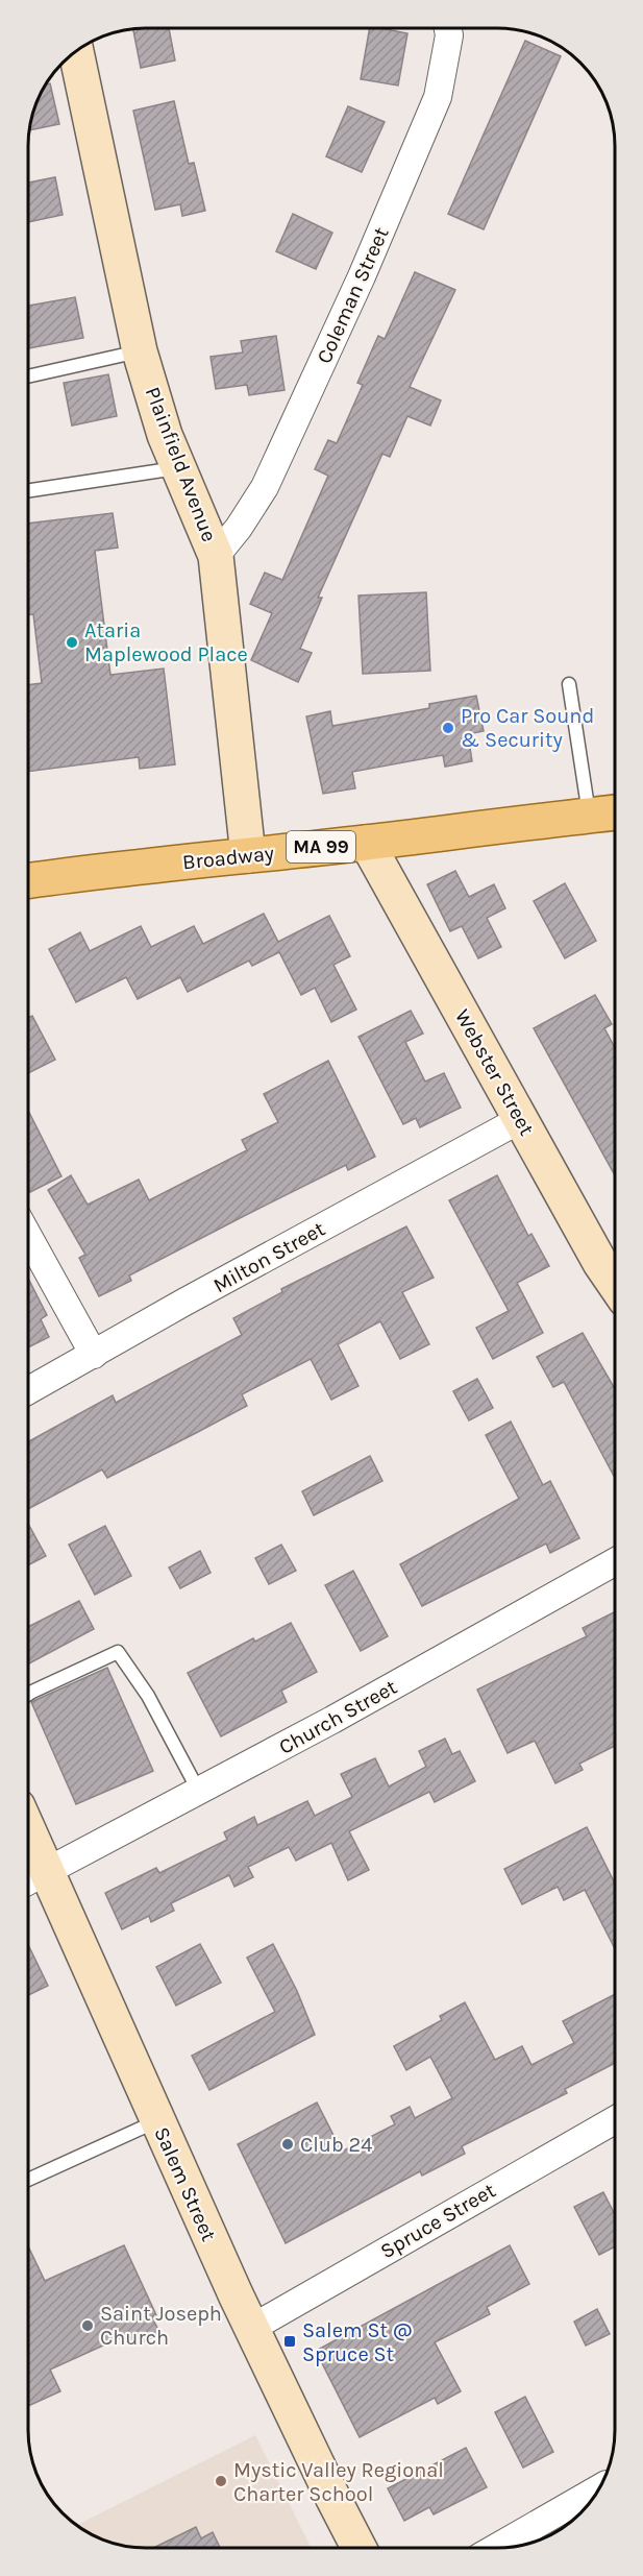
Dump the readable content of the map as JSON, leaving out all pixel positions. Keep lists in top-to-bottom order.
{
  "streets": {
    "main road": ["MA 99", "Broadway"],
    "street": [
      "Coleman Street",
      "Plainfield Avenue",
      "Webster Street",
      "Milton Street",
      "Church Street",
      "Salem Street",
      "Spruce Street"
    ]
  },
  "crossings": [
    ["Coleman Street", "Plainfield Avenue"],
    ["Plainfield Avenue", "Broadway"],
    ["Broadway", "Webster Street"],
    ["Webster Street", "Milton Street"],
    ["Church Street", "Salem Street"],
    ["Salem Street", "Spruce Street"]
  ],
  "places": {
    "other": [
      "Ataria Maplewood Place",
      "Pro Car Sound & Security",
      "Club 24",
      "Saint Joseph Church",
      "Mystic Valley Regional Charter School"
    ],
    "transit": ["Salem St @ Spruce St"]
  }
}
